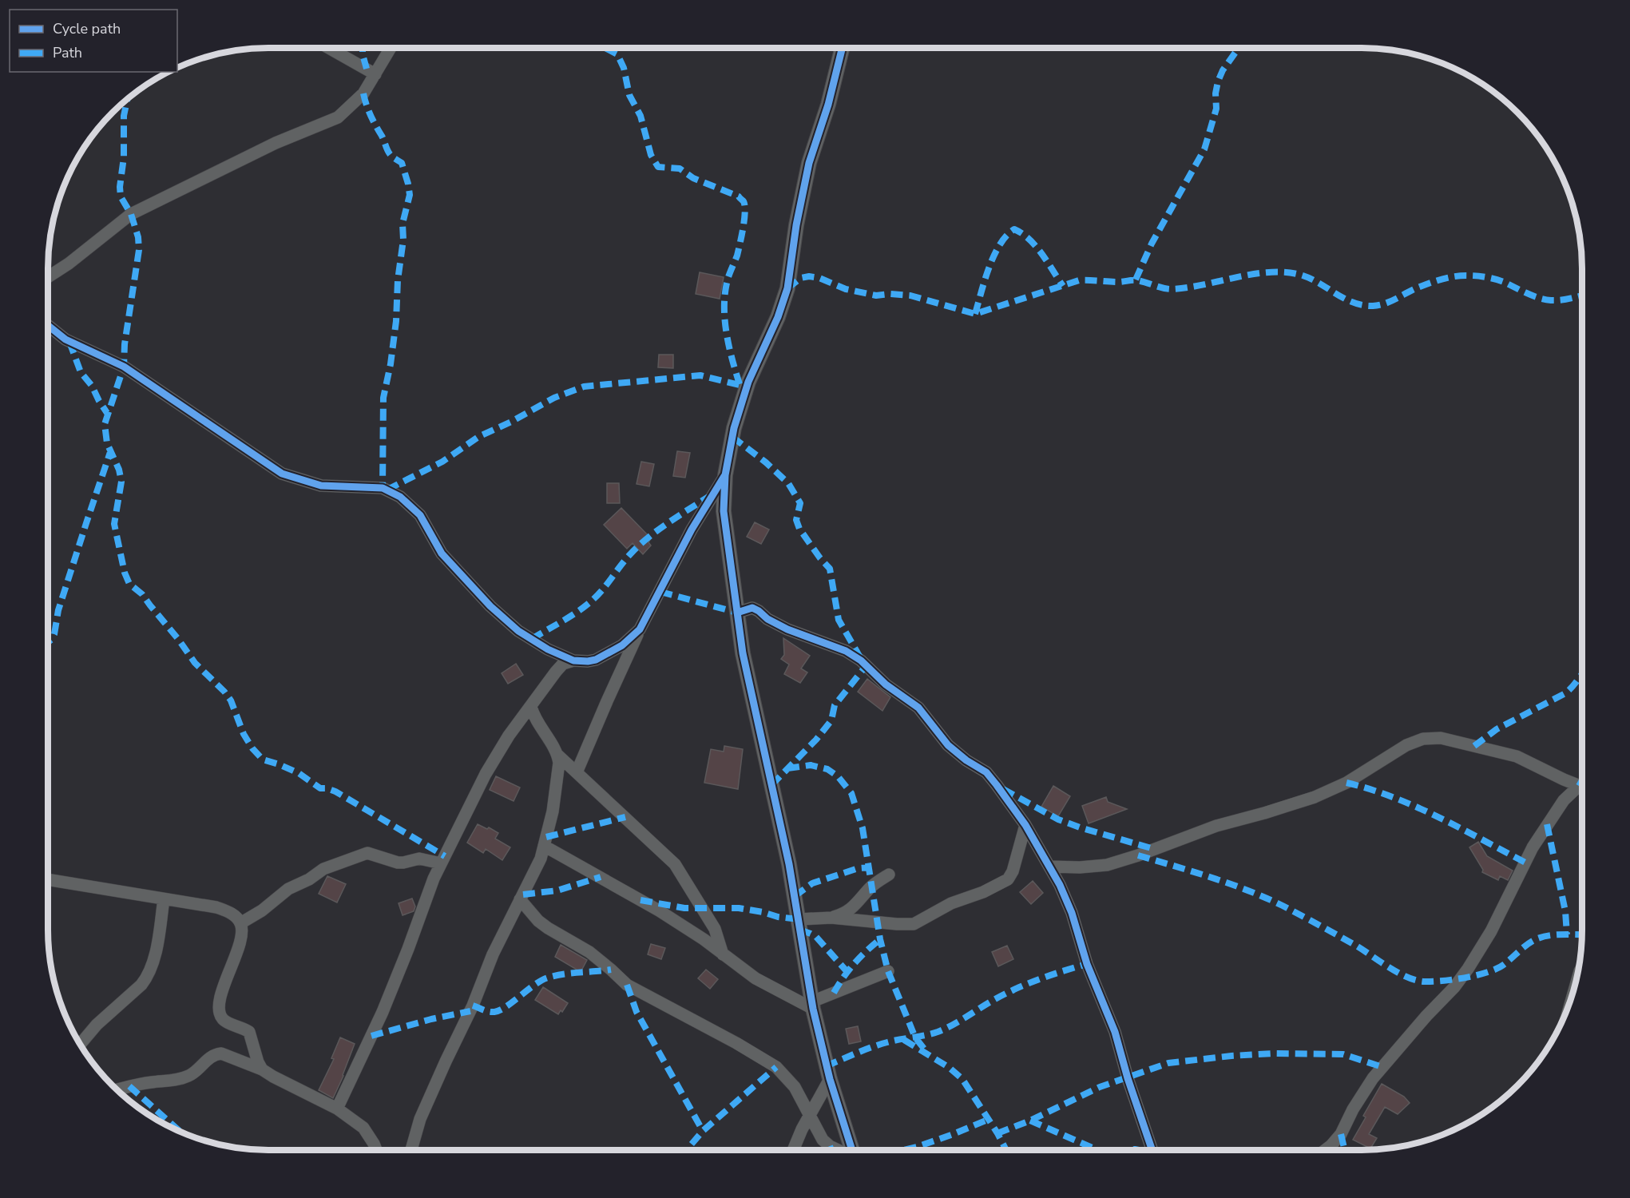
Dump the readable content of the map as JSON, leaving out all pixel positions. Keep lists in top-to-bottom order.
{
  "legend": ["Cycle path", "Path"]
}
